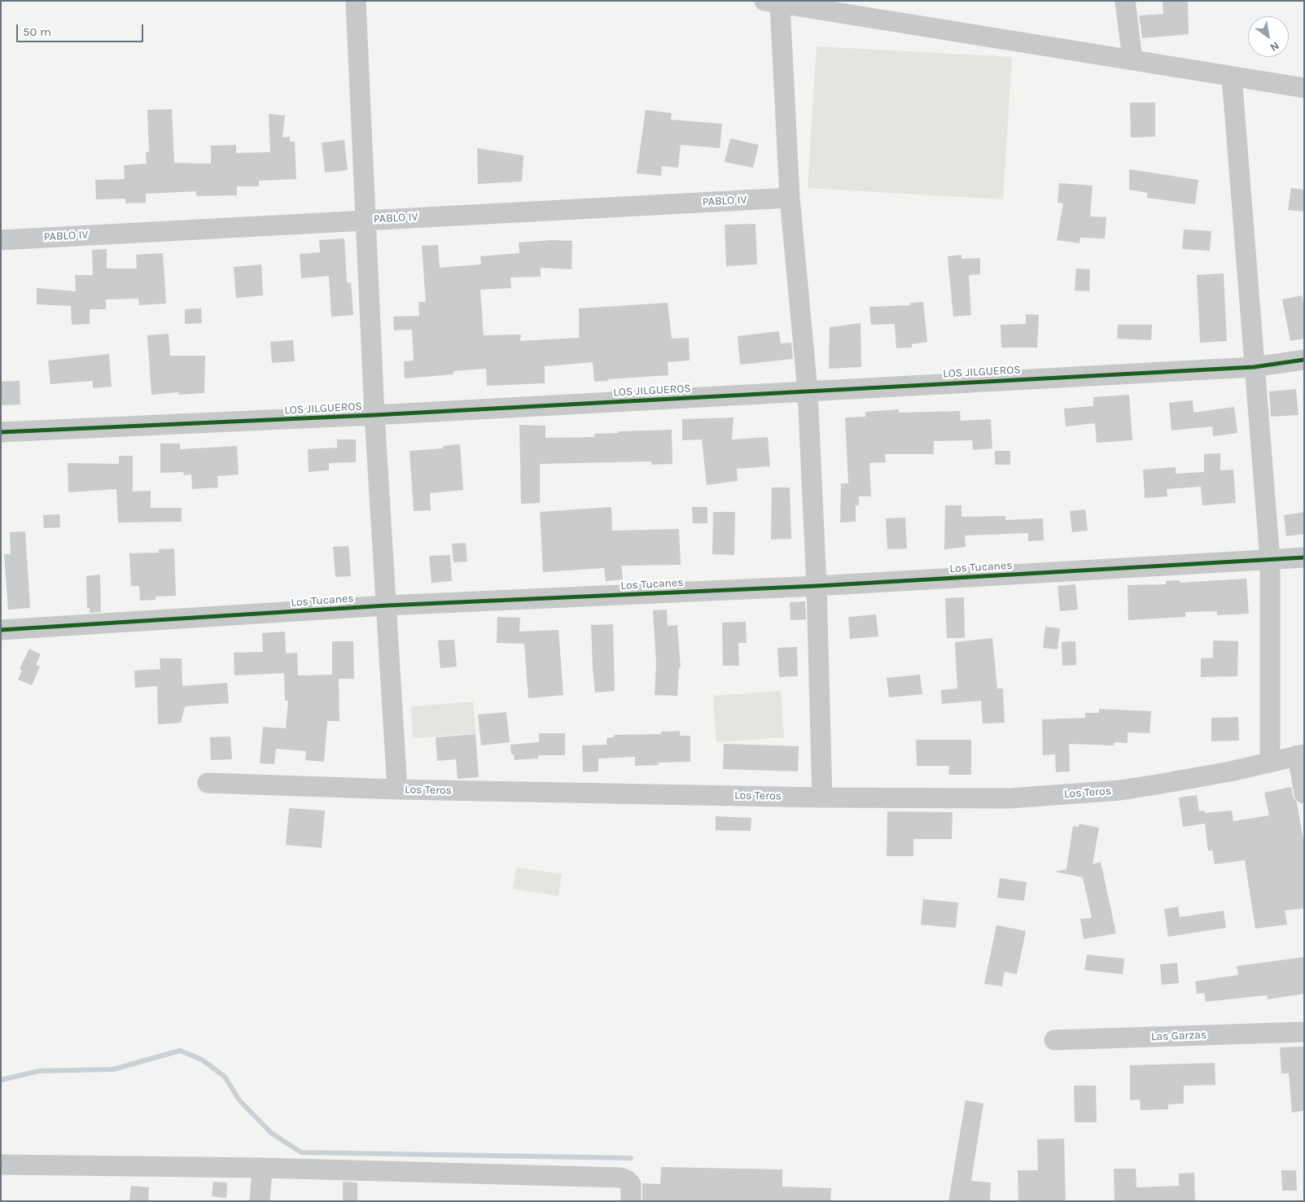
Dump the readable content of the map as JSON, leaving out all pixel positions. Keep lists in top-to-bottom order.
{
  "streets": {
    "street": [
      "PABLO IV",
      "LOS JILGUEROS",
      "Los Tucanes",
      "Los Teros",
      "Las Garzas"
    ]
  },
  "scale_bar": "50 m",
  "north": "bottom right"
}
